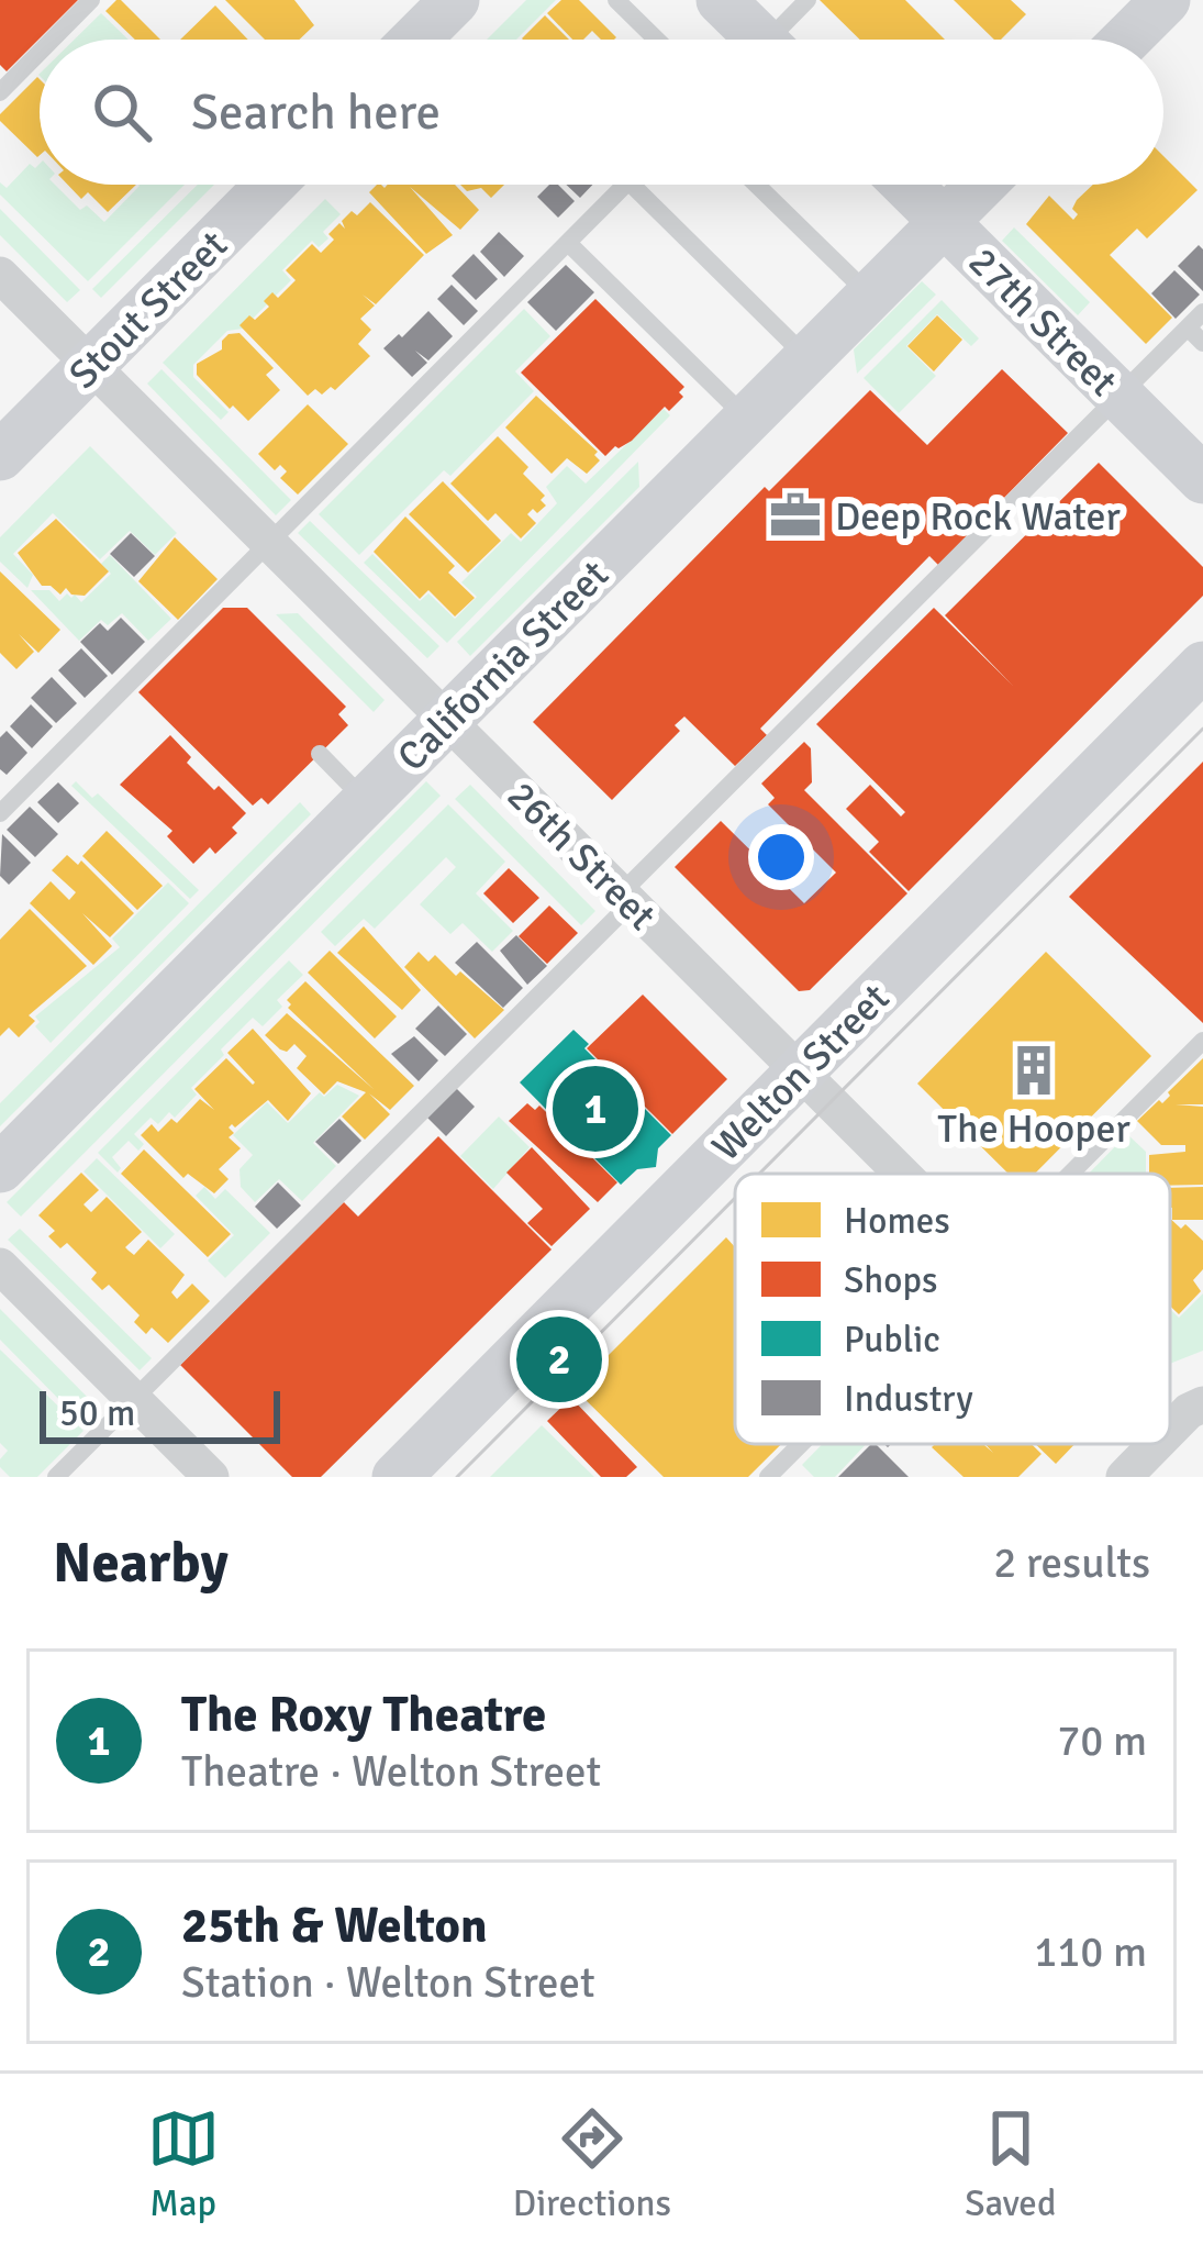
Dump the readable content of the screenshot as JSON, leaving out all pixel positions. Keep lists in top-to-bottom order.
{
  "streets": {
    "street": [
      "Stout Street",
      "27th Street",
      "California Street",
      "26th Street",
      "Welton Street"
    ]
  },
  "crossings": [
    ["Stout Street", "26th Street"],
    ["27th Street", "California Street"],
    ["California Street", "26th Street"],
    ["26th Street", "Welton Street"]
  ],
  "places": {
    "office": ["Deep Rock Water"],
    "building": ["The Hooper"]
  },
  "legend": [
    "Homes",
    "Shops",
    "Public",
    "Industry"
  ],
  "scale_bar": "50 m",
  "page": {
    "search": "Search here",
    "pins": ["1", "2"],
    "scale": "50 m",
    "heading": ["Nearby", "2 results"],
    "list": [
      {
        "mark": "1",
        "name": "The Roxy Theatre",
        "note": "Theatre · Welton Street",
        "value": "70 m"
      },
      {
        "mark": "2",
        "name": "25th & Welton",
        "note": "Station · Welton Street",
        "value": "110 m"
      }
    ],
    "nav": ["Map", "Directions", "Saved"]
  }
}
